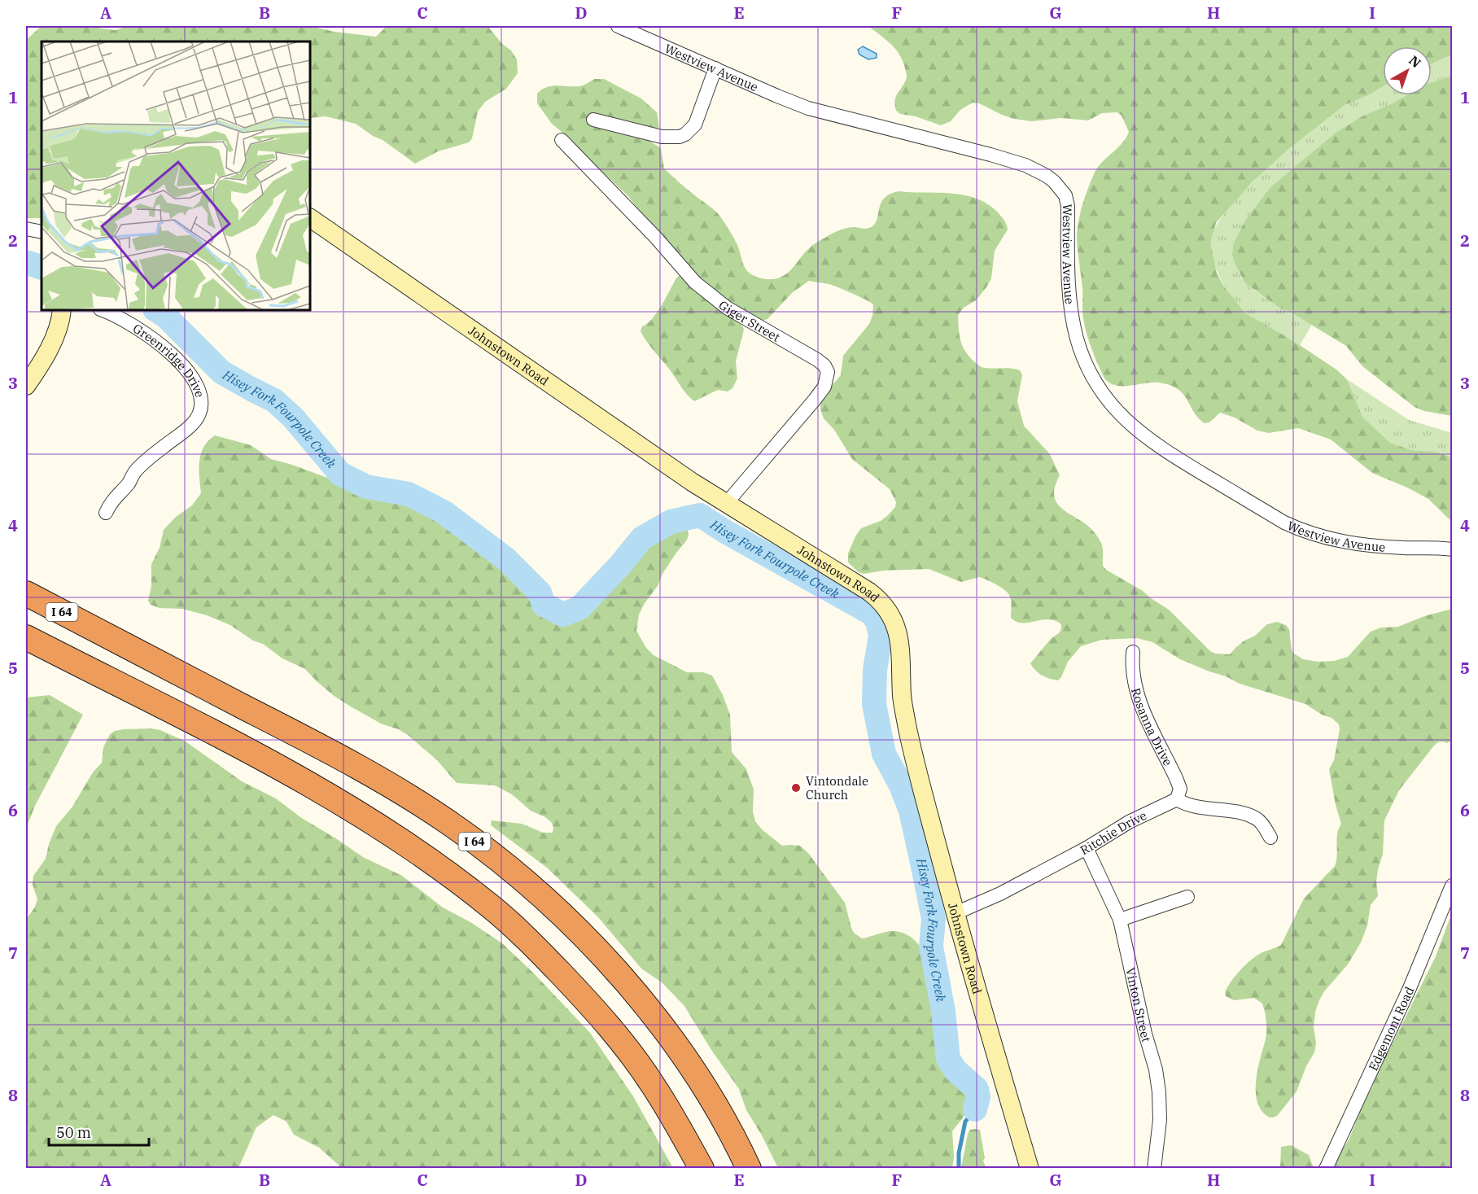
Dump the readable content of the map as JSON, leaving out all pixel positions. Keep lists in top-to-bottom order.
{
  "streets": {
    "highway": ["I 64"],
    "street": [
      "Westview Avenue",
      "Giger Street",
      "Johnstown Road",
      "Greenridge Drive",
      "Rosanna Drive",
      "Ritchie Drive",
      "Vinton Street",
      "Edgemont Road"
    ]
  },
  "crossings": [
    ["Giger Street", "Johnstown Road"],
    ["Johnstown Road", "Ritchie Drive"],
    ["Rosanna Drive", "Ritchie Drive"],
    ["Ritchie Drive", "Vinton Street"]
  ],
  "water": ["Hisey Fork Fourpole Creek"],
  "places": ["Vintondale Church"],
  "scale_bar": "50 m",
  "north": "top right",
  "grid": {
    "columns": [
      "A",
      "B",
      "C",
      "D",
      "E",
      "F",
      "G",
      "H",
      "I"
    ],
    "rows": [
      "1",
      "2",
      "3",
      "4",
      "5",
      "6",
      "7",
      "8"
    ]
  }
}
